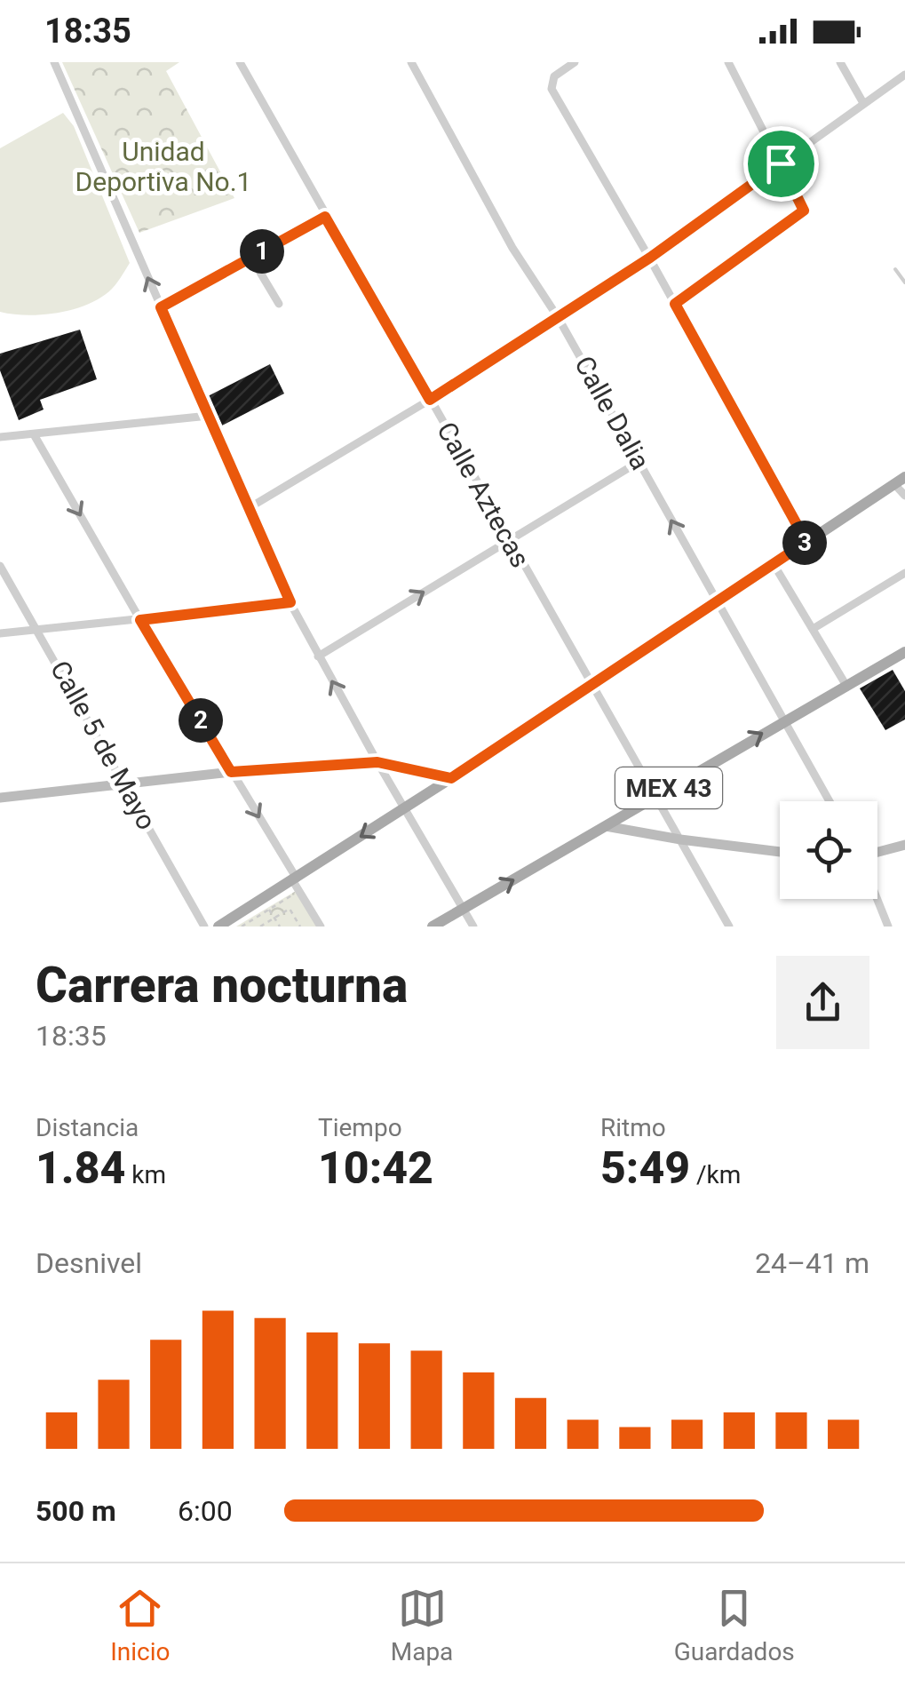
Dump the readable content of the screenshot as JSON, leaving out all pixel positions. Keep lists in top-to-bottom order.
{
  "streets": {
    "main road": ["MEX 43"],
    "street": ["Calle Dalia", "Calle Aztecas", "Calle 5 de Mayo"]
  },
  "crossings": [
    ["Calle Dalia", "MEX 43"],
    ["Calle Aztecas", "MEX 43"]
  ],
  "parks": ["Unidad Deportiva No.1"],
  "page": {
    "status": "18:35",
    "pins": ["1", "3", "2"],
    "heading": ["Carrera nocturna", "18:35"],
    "stats": [
      ["Distancia", "1.84 km"],
      ["Tiempo", "10:42"],
      ["Ritmo", "5:49 /km"]
    ],
    "chart": ["Desnivel", "24–41 m"],
    "list": [
      {
        "name": "500 m",
        "note": "6:00"
      }
    ],
    "tabs": ["Inicio", "Mapa", "Guardados"]
  }
}
